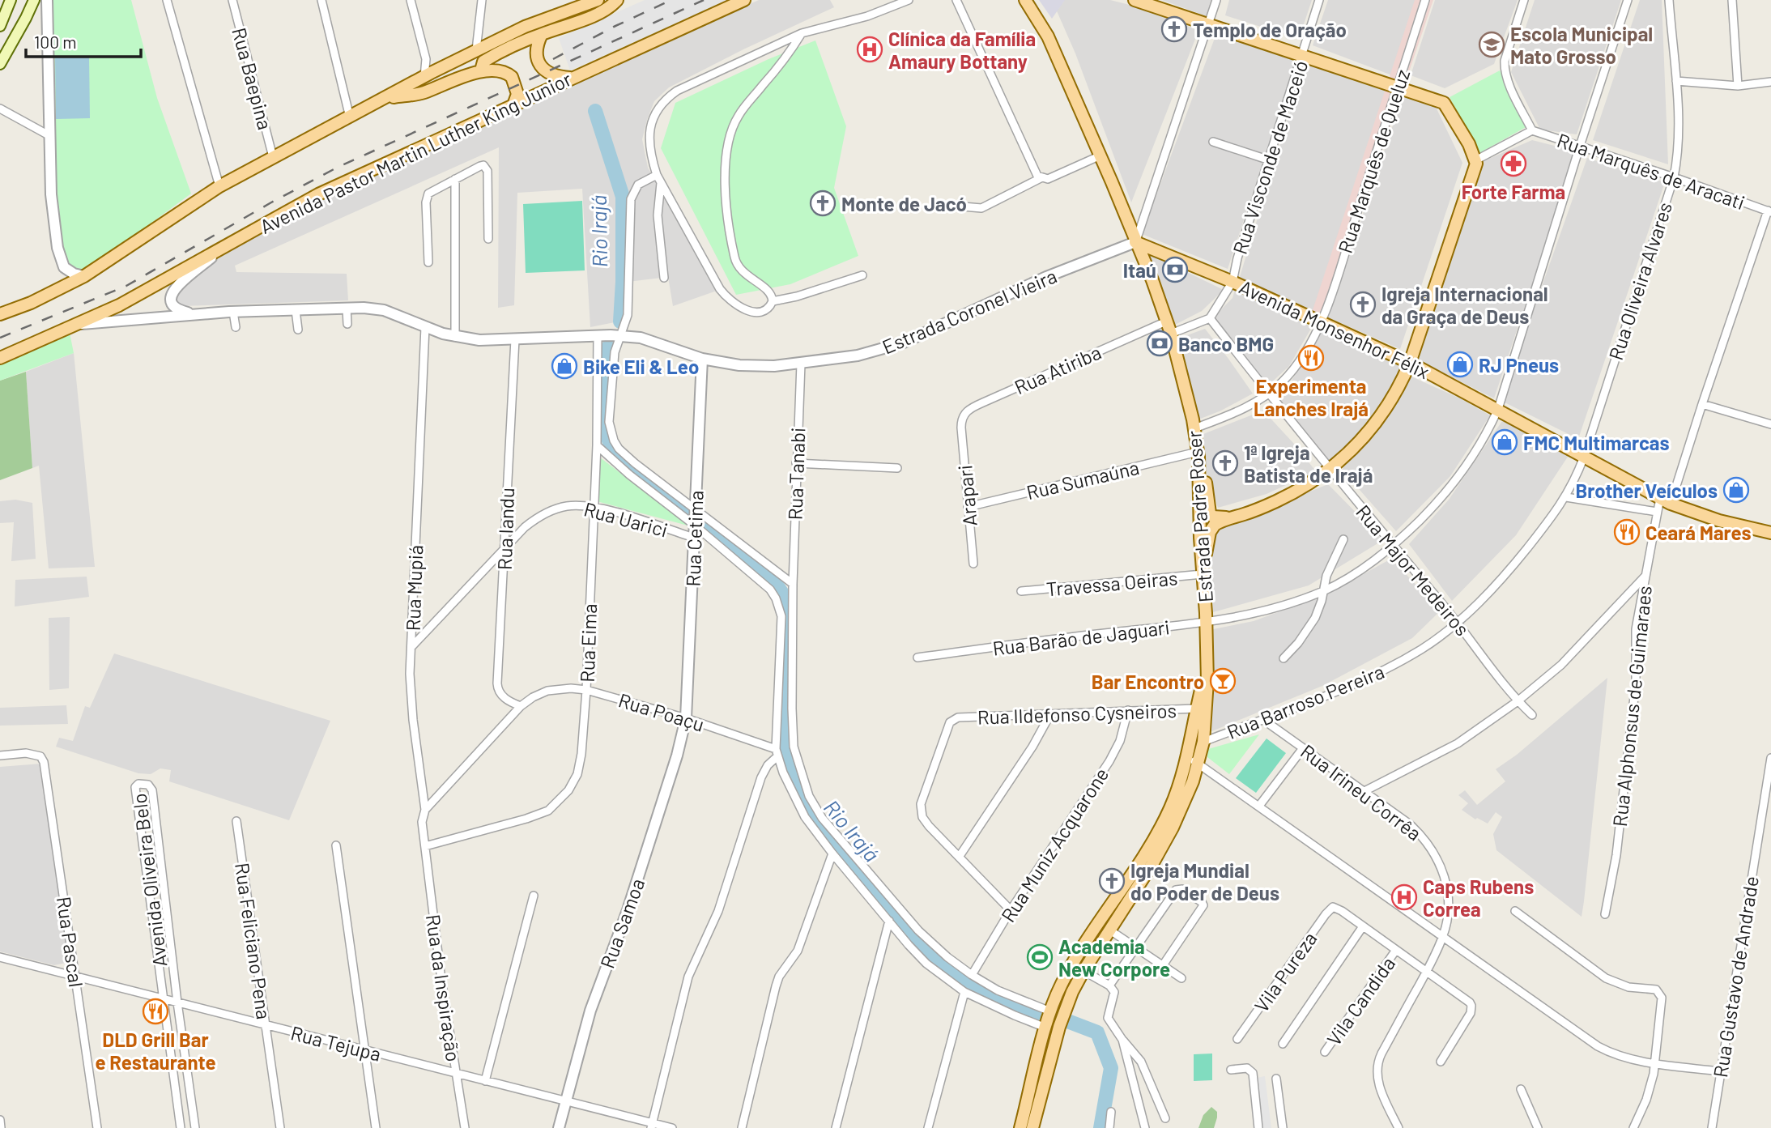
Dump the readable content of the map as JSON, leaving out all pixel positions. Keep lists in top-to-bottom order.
{
  "streets": {
    "main road": ["Avenida Pastor Martin Luther King Junior", "Avenida Monsenhor Félix", "Estrada Padre Roser"],
    "street": [
      "Rua Baepina",
      "Rua Visconde de Maceió",
      "Rua Marquês de Queluz",
      "Rua Marquês de Aracati",
      "Rua Oliveira Alvares",
      "Estrada Coronel Vieira",
      "Rua Atiriba",
      "Rua Tanabi",
      "Rua Sumaúna",
      "Arapari",
      "Rua Uarici",
      "Rua Iandu",
      "Rua Cetima",
      "Rua Major Medeiros",
      "Travessa Oeiras",
      "Rua Mupiá",
      "Rua Barão de Jaguari",
      "Rua Eima",
      "Rua Barroso Pereira",
      "Rua Alphonsus de Guimaraes",
      "Rua Poaçu",
      "Rua Ildefonso Cysneiros",
      "Rua Irineu Corrêa",
      "Rua Muniz Acquarone",
      "Avenida Oliveira Belo",
      "Rua Samoa",
      "Rua Feliciano Pena",
      "Rua Pascal",
      "Vila Pureza",
      "Rua Gustavo de Andrade",
      "Rua da Inspiração",
      "Vila Candida",
      "Rua Tejupa"
    ]
  },
  "crossings": [
    ["Avenida Pastor Martin Luther King Junior", "Estrada Coronel Vieira"],
    ["Rua Visconde de Maceió", "Avenida Monsenhor Félix"],
    ["Rua Visconde de Maceió", "Rua Major Medeiros"],
    ["Rua Marquês de Queluz", "Avenida Monsenhor Félix"],
    ["Rua Marquês de Queluz", "Estrada Padre Roser"],
    ["Rua Marquês de Queluz", "Rua Major Medeiros"],
    ["Rua Marquês de Aracati", "Rua Oliveira Alvares"],
    ["Rua Marquês de Aracati", "Rua Barão de Jaguari"],
    ["Rua Marquês de Aracati", "Rua Alphonsus de Guimaraes"],
    ["Rua Oliveira Alvares", "Avenida Monsenhor Félix"],
    ["Rua Oliveira Alvares", "Rua Barroso Pereira"],
    ["Estrada Coronel Vieira", "Avenida Monsenhor Félix"],
    ["Estrada Coronel Vieira", "Rua Tanabi"],
    ["Estrada Coronel Vieira", "Estrada Padre Roser"],
    ["Estrada Coronel Vieira", "Rua Iandu"],
    ["Estrada Coronel Vieira", "Rua Cetima"],
    ["Estrada Coronel Vieira", "Rua Mupiá"],
    ["Estrada Coronel Vieira", "Rua Eima"],
    ["Avenida Monsenhor Félix", "Estrada Padre Roser"],
    ["Avenida Monsenhor Félix", "Rua Barão de Jaguari"],
    ["Avenida Monsenhor Félix", "Rua Barroso Pereira"],
    ["Avenida Monsenhor Félix", "Rua Alphonsus de Guimaraes"],
    ["Rua Atiriba", "Arapari"],
    ["Rua Atiriba", "Estrada Padre Roser"],
    ["Rua Tanabi", "Estrada Padre Roser"],
    ["Rua Tanabi", "Rua Muniz Acquarone"],
    ["Rua Sumaúna", "Arapari"],
    ["Rua Sumaúna", "Estrada Padre Roser"],
    ["Estrada Padre Roser", "Travessa Oeiras"],
    ["Estrada Padre Roser", "Rua Barão de Jaguari"],
    ["Estrada Padre Roser", "Rua Barroso Pereira"],
    ["Estrada Padre Roser", "Rua Ildefonso Cysneiros"],
    ["Rua Uarici", "Rua Iandu"],
    ["Rua Uarici", "Rua Cetima"],
    ["Rua Uarici", "Rua Mupiá"],
    ["Rua Uarici", "Rua Eima"],
    ["Rua Iandu", "Rua Poaçu"],
    ["Rua Cetima", "Rua Poaçu"],
    ["Rua Cetima", "Rua Samoa"],
    ["Rua Major Medeiros", "Rua Barão de Jaguari"],
    ["Rua Major Medeiros", "Rua Barroso Pereira"],
    ["Rua Mupiá", "Rua Eima"],
    ["Rua Mupiá", "Rua Poaçu"],
    ["Rua Mupiá", "Rua da Inspiração"],
    ["Rua Eima", "Rua Poaçu"],
    ["Rua Eima", "Rua da Inspiração"],
    ["Rua Barroso Pereira", "Rua Irineu Corrêa"],
    ["Rua Poaçu", "Rua Samoa"],
    ["Rua Ildefonso Cysneiros", "Rua Muniz Acquarone"],
    ["Avenida Oliveira Belo", "Rua Tejupa"],
    ["Rua Samoa", "Rua Tejupa"],
    ["Rua Feliciano Pena", "Rua Tejupa"],
    ["Rua Pascal", "Rua Tejupa"],
    ["Rua da Inspiração", "Rua Tejupa"]
  ],
  "water": ["Rio Irajá"],
  "places": {
    "church": [
      "Templo de Oração",
      "Monte de Jacó",
      "Igreja Internacional da Graça de Deus",
      "1ª Igreja Batista de Irajá",
      "Igreja Mundial do Poder de Deus"
    ],
    "school or university": ["Escola Municipal Mato Grosso"],
    "hospital": ["Clínica da Família Amaury Bottany", "Caps Rubens Correa"],
    "pharmacy": ["Forte Farma"],
    "bank": ["Itaú", "Banco BMG"],
    "restaurant": ["Experimenta Lanches Irajá", "Ceará Mares", "DLD Grill Bar e Restaurante"],
    "shop": [
      "RJ Pneus",
      "Bike Eli & Leo",
      "FMC Multimarcas",
      "Brother Veículos"
    ],
    "bar": ["Bar Encontro"],
    "sports": ["Academia New Corpore"]
  },
  "scale_bar": "100 m"
}
